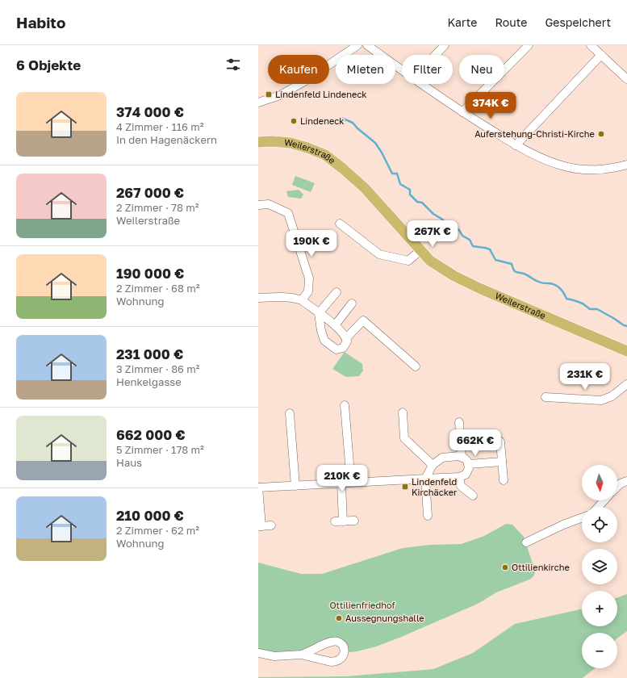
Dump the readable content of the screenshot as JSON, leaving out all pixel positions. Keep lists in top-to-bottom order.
{
  "streets": {
    "main road": ["Weilerstraße"]
  },
  "parks": ["Ottilienfriedhof"],
  "places": {
    "transit": ["Lindenfeld Lindeneck", "Lindenfeld Kirchäcker"],
    "other": [
      "Lindeneck",
      "Auferstehung-Christi-Kirche",
      "Ottilienkirche",
      "Aussegnungshalle"
    ]
  },
  "north": "bottom",
  "page": {
    "header": "Habito",
    "nav": ["Karte", "Route", "Gespeichert"],
    "heading": "6 Objekte",
    "chip": [
      "Kaufen",
      "Mieten",
      "Filter",
      "Neu"
    ],
    "list": [
      {
        "name": "374 000 €",
        "note": "4 Zimmer · 116 m² · In den Hagenäckern"
      },
      {
        "name": "267 000 €",
        "note": "2 Zimmer · 78 m² · Weilerstraße"
      },
      {
        "name": "190 000 €",
        "note": "2 Zimmer · 68 m² · Wohnung"
      },
      {
        "name": "231 000 €",
        "note": "3 Zimmer · 86 m² · Henkelgasse"
      },
      {
        "name": "662 000 €",
        "note": "5 Zimmer · 178 m² · Haus"
      },
      {
        "name": "210 000 €",
        "note": "2 Zimmer · 62 m² · Wohnung"
      }
    ],
    "price": [
      "374K €",
      "267K €",
      "190K €",
      "231K €",
      "662K €",
      "210K €"
    ],
    "map_buttons": ["+", "−"]
  }
}
